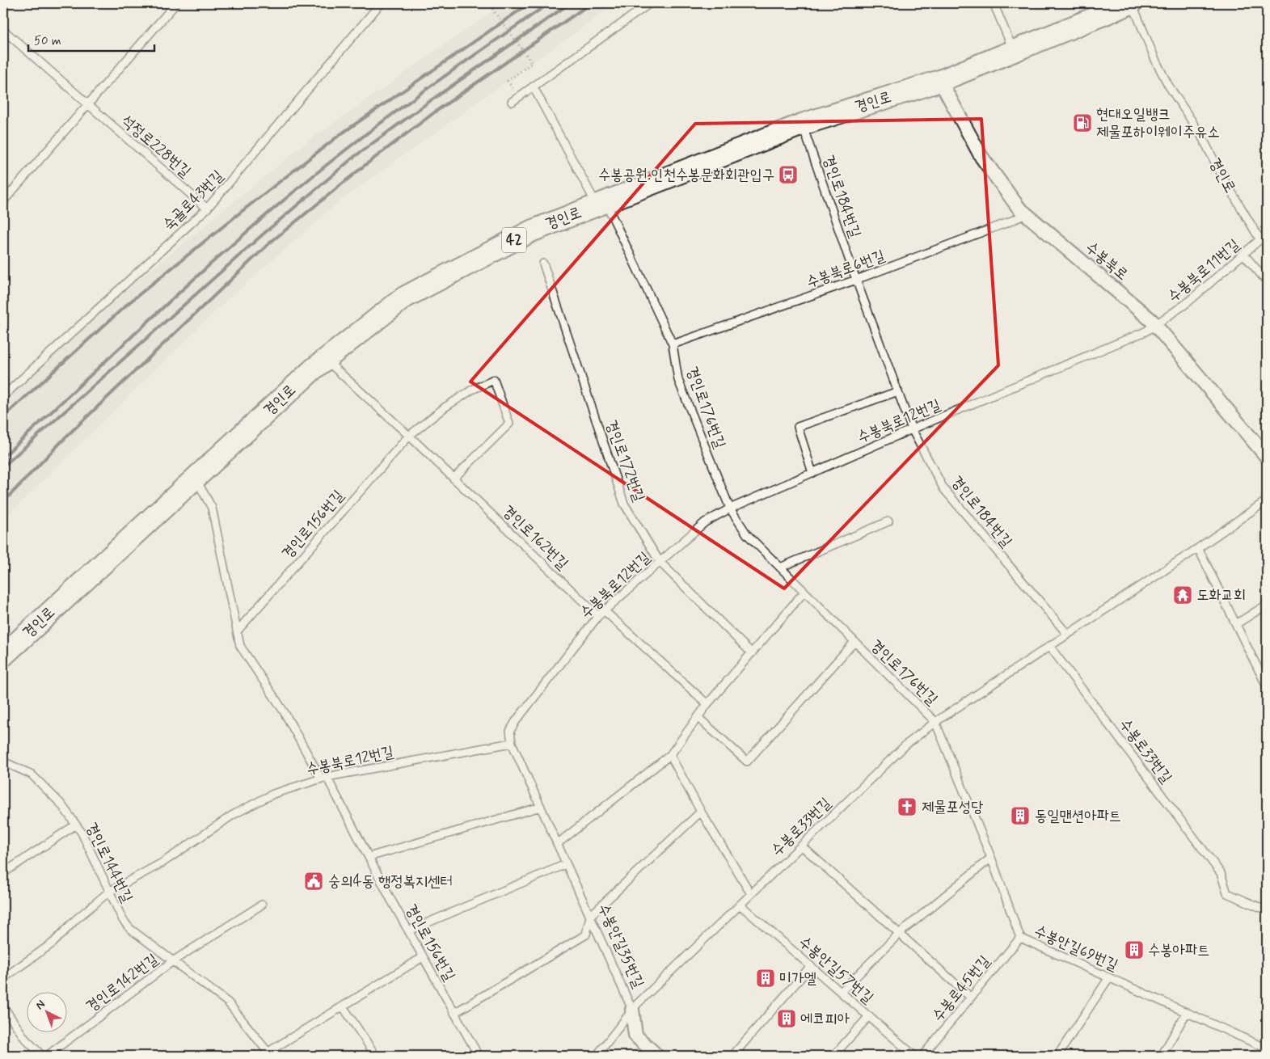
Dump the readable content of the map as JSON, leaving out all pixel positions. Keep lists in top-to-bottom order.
{
  "streets": {
    "main road": ["경인로", "42"],
    "street": ["수봉북로", "수봉안길35번길"],
    "lane": [
      "석정로228번길",
      "경인로184번길",
      "숙골로43번길",
      "수봉북로6번길",
      "수봉북로11번길",
      "경인로176번길",
      "수봉북로12번길",
      "경인로172번길",
      "경인로156번길",
      "경인로162번길",
      "수봉로33번길",
      "경인로144번길",
      "수봉안길69번길",
      "수봉안길57번길",
      "경인로142번길",
      "수봉로45번길"
    ]
  },
  "crossings": [
    ["경인로", "경인로184번길"],
    ["경인로", "수봉북로"],
    ["경인로", "수봉북로11번길"],
    ["경인로", "경인로176번길"],
    ["경인로", "경인로156번길"],
    ["경인로", "경인로162번길"],
    ["석정로228번길", "숙골로43번길"],
    ["경인로184번길", "수봉북로6번길"],
    ["경인로184번길", "수봉북로12번길"],
    ["경인로184번길", "수봉로33번길"],
    ["수봉북로", "수봉북로6번길"],
    ["수봉북로", "수봉북로11번길"],
    ["수봉북로", "수봉북로12번길"],
    ["수봉북로6번길", "경인로176번길"],
    ["수봉북로11번길", "수봉북로12번길"],
    ["경인로176번길", "수봉북로12번길"],
    ["경인로176번길", "수봉로33번길"],
    ["경인로176번길", "수봉안길69번길"],
    ["수봉북로12번길", "경인로172번길"],
    ["수봉북로12번길", "경인로156번길"],
    ["수봉북로12번길", "경인로162번길"],
    ["수봉북로12번길", "경인로144번길"],
    ["수봉북로12번길", "수봉안길35번길"],
    ["경인로156번길", "경인로162번길"],
    ["경인로156번길", "경인로144번길"],
    ["수봉로33번길", "수봉안길35번길"],
    ["수봉로33번길", "수봉안길69번길"],
    ["수봉로33번길", "수봉안길57번길"],
    ["경인로144번길", "경인로142번길"],
    ["수봉안길69번길", "수봉로45번길"]
  ],
  "places": {
    "fuel station": ["현대오일뱅크 제물포하이웨이주유소"],
    "bus stop": ["수봉공원.인천수봉문화회관입구"],
    "temple": ["도화교회"],
    "church": ["제물포성당"],
    "building": [
      "동일맨션아파트",
      "수봉아파트",
      "미가엘",
      "에코피아"
    ],
    "public building": ["숭의4동 행정복지센터"]
  },
  "scale_bar": "50 m",
  "north": "top left"
}
